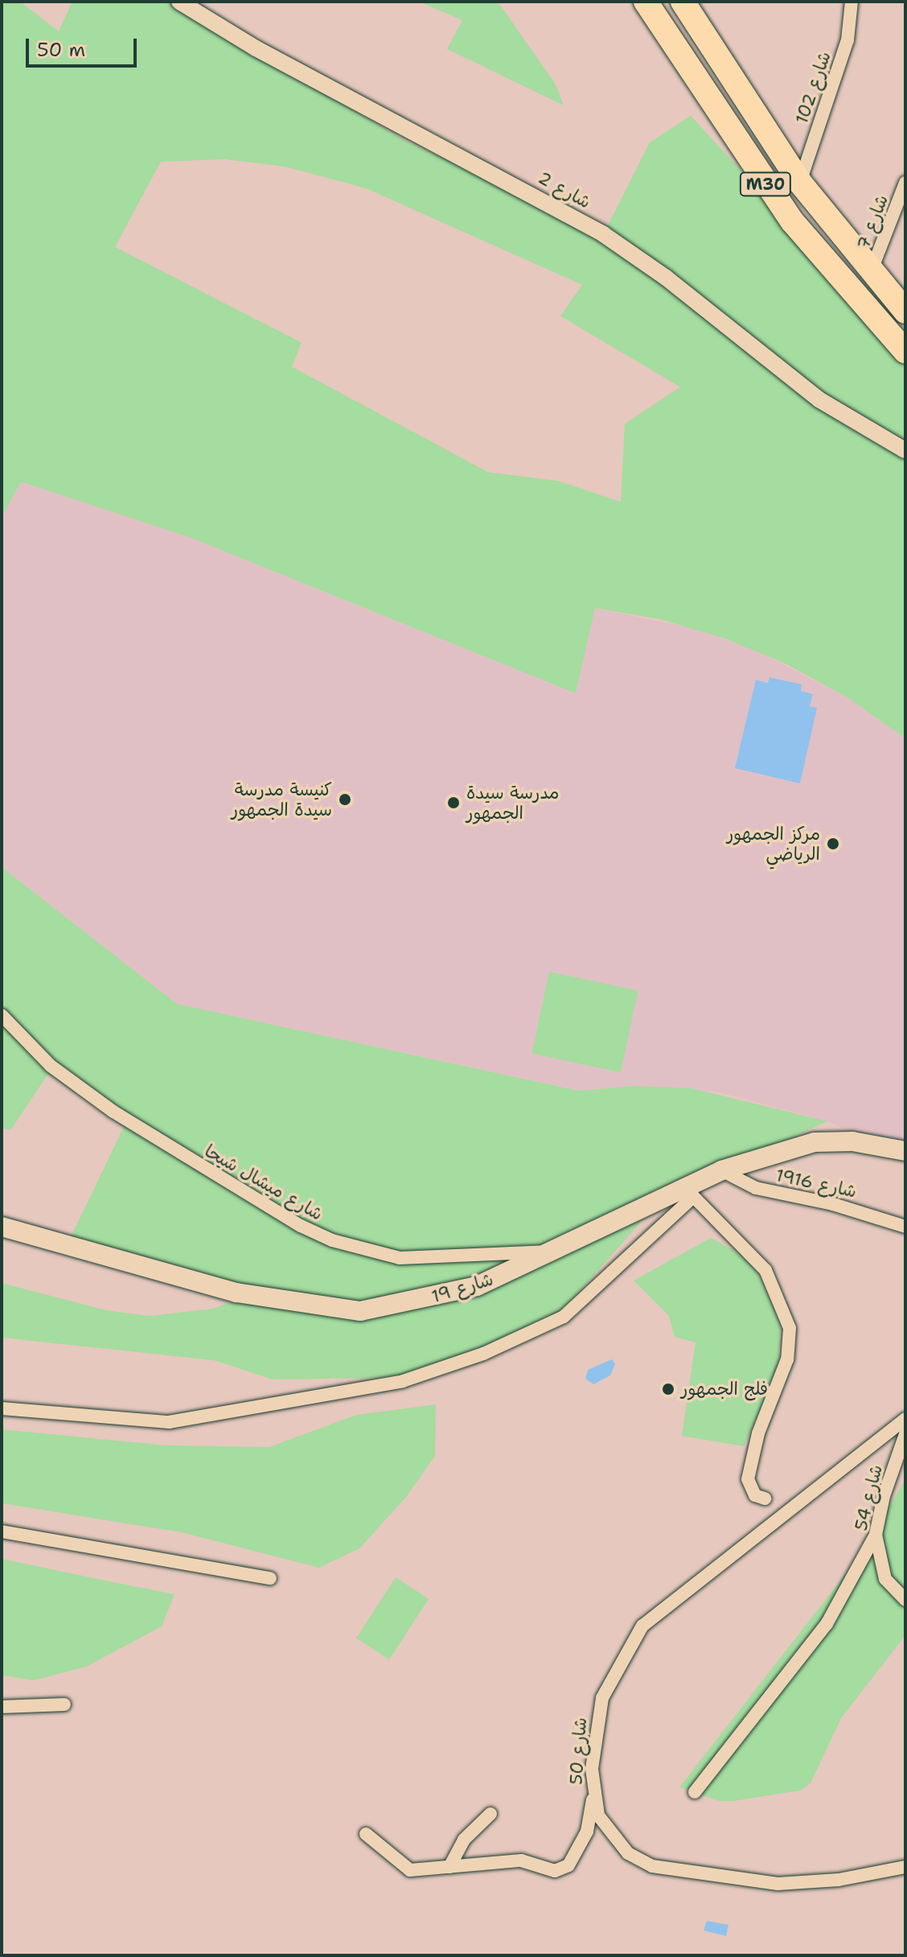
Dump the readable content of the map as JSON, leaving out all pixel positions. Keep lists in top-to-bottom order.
{
  "streets": {
    "highway": ["M30"],
    "main road": ["شارع 19"],
    "street": [
      "شارع 102",
      "شارع 2",
      "شارع 7",
      "شارع ميشال شيحا",
      "شارع 1916",
      "شارع 54",
      "شارع 50"
    ]
  },
  "crossings": [
    ["شارع 102", "M30"],
    ["M30", "شارع 7"],
    ["شارع ميشال شيحا", "شارع 19"],
    ["شارع 1916", "شارع 19"]
  ],
  "places": [
    "كنيسة مدرسة سيدة الجمهور",
    "مدرسة سيدة الجمهور",
    "مركز الجمهور الرياضي",
    "فلج الجمهور"
  ],
  "scale_bar": "50 m"
}
